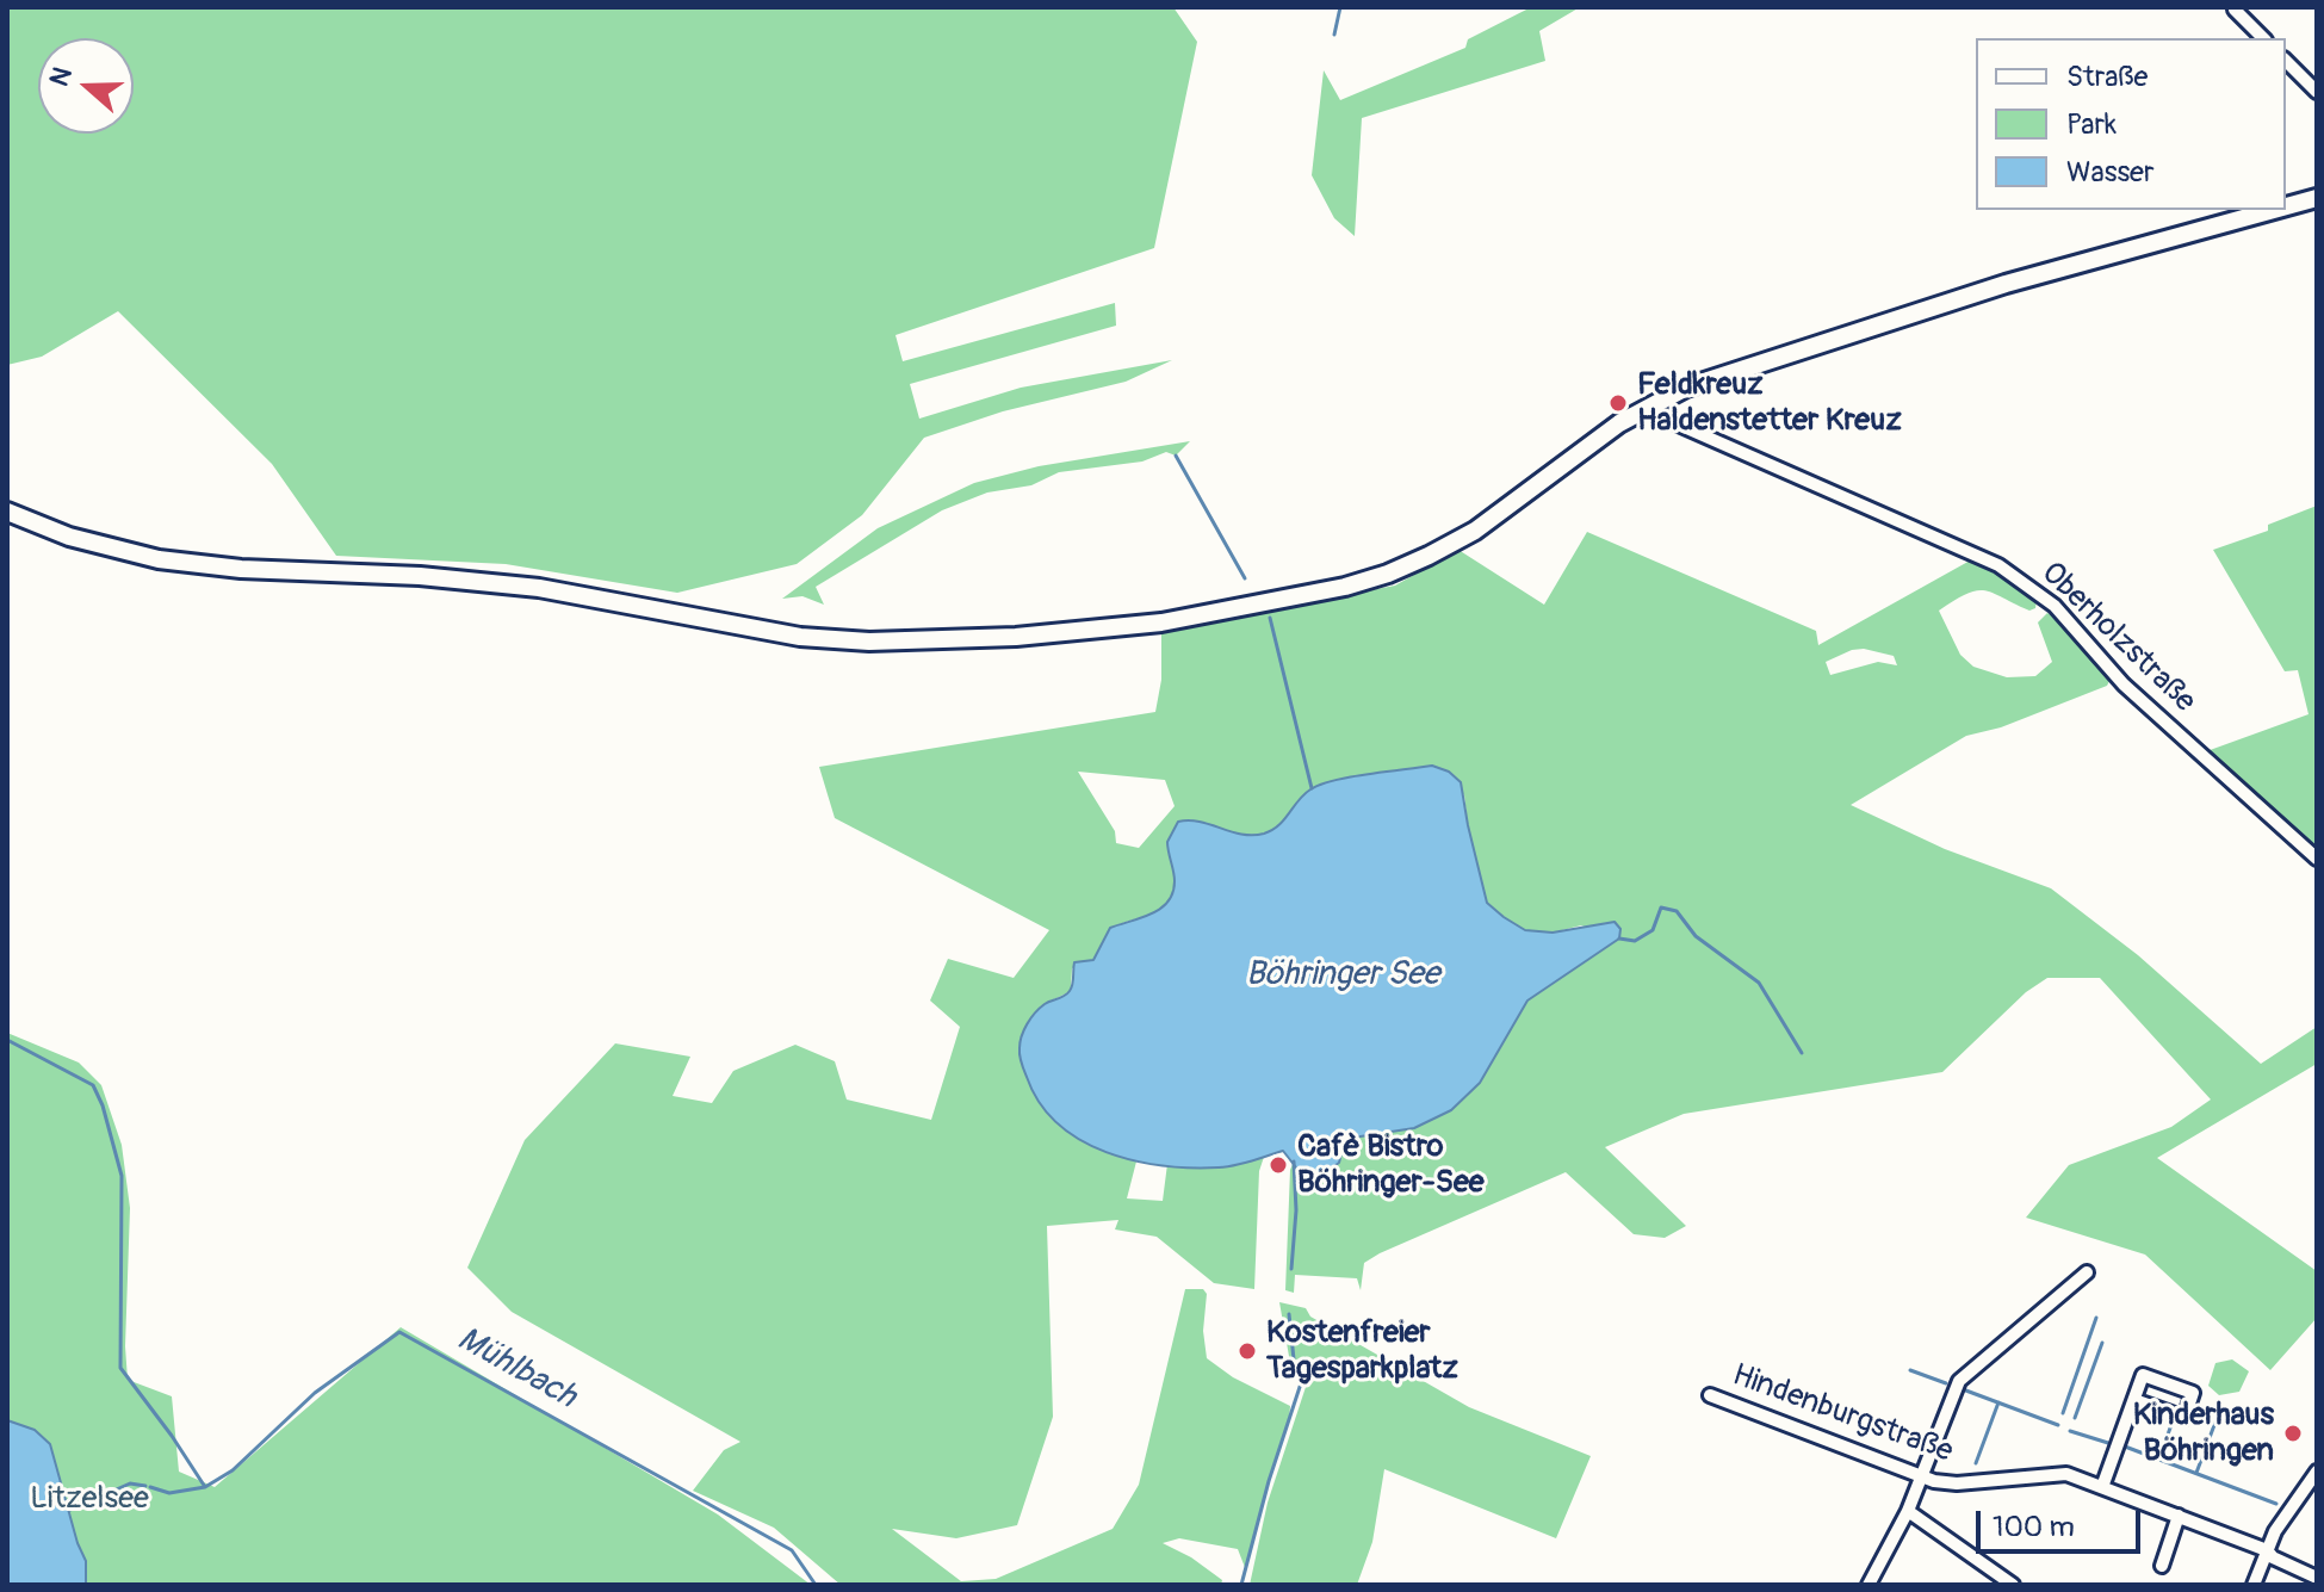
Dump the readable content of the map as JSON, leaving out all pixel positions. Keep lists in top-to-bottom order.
{
  "streets": {
    "street": ["Oberholzstraße", "Hindenburgstraße"]
  },
  "water": ["Böhringer See", "Mühlbach"],
  "parks": ["Litzelsee"],
  "places": [
    "Feldkreuz Haldenstetter Kreuz",
    "Cafè Bistro Böhringer-See",
    "Kostenfreier Tagesparkplatz",
    "Kinderhaus Böhringen"
  ],
  "legend": ["Straße", "Park", "Wasser"],
  "scale_bar": "100 m",
  "north": "left"
}
